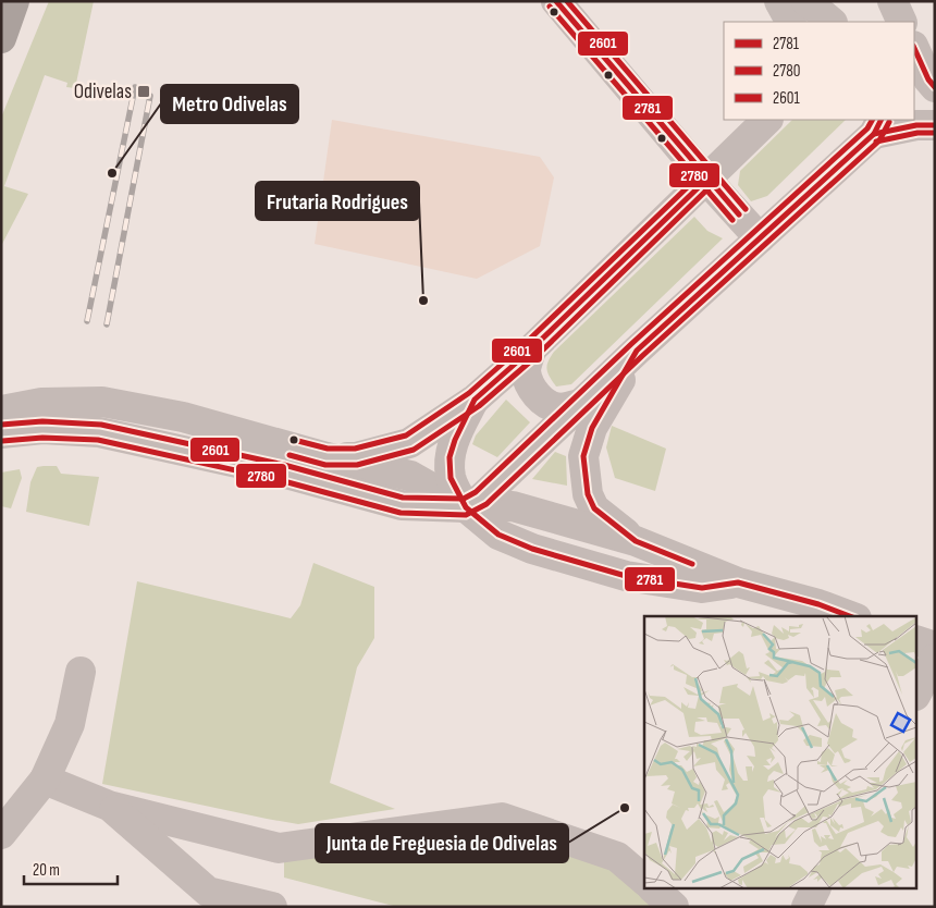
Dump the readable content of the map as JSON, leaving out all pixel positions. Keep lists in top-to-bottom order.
{
  "places": {
    "transit": ["Odivelas"],
    "other": ["Metro Odivelas", "Frutaria Rodrigues", "Junta de Freguesia de Odivelas"]
  },
  "lines": ["transit line 2781", "transit line 2601", "transit line 2780"],
  "legend": ["2781", "2780", "2601"],
  "scale_bar": "20 m"
}
